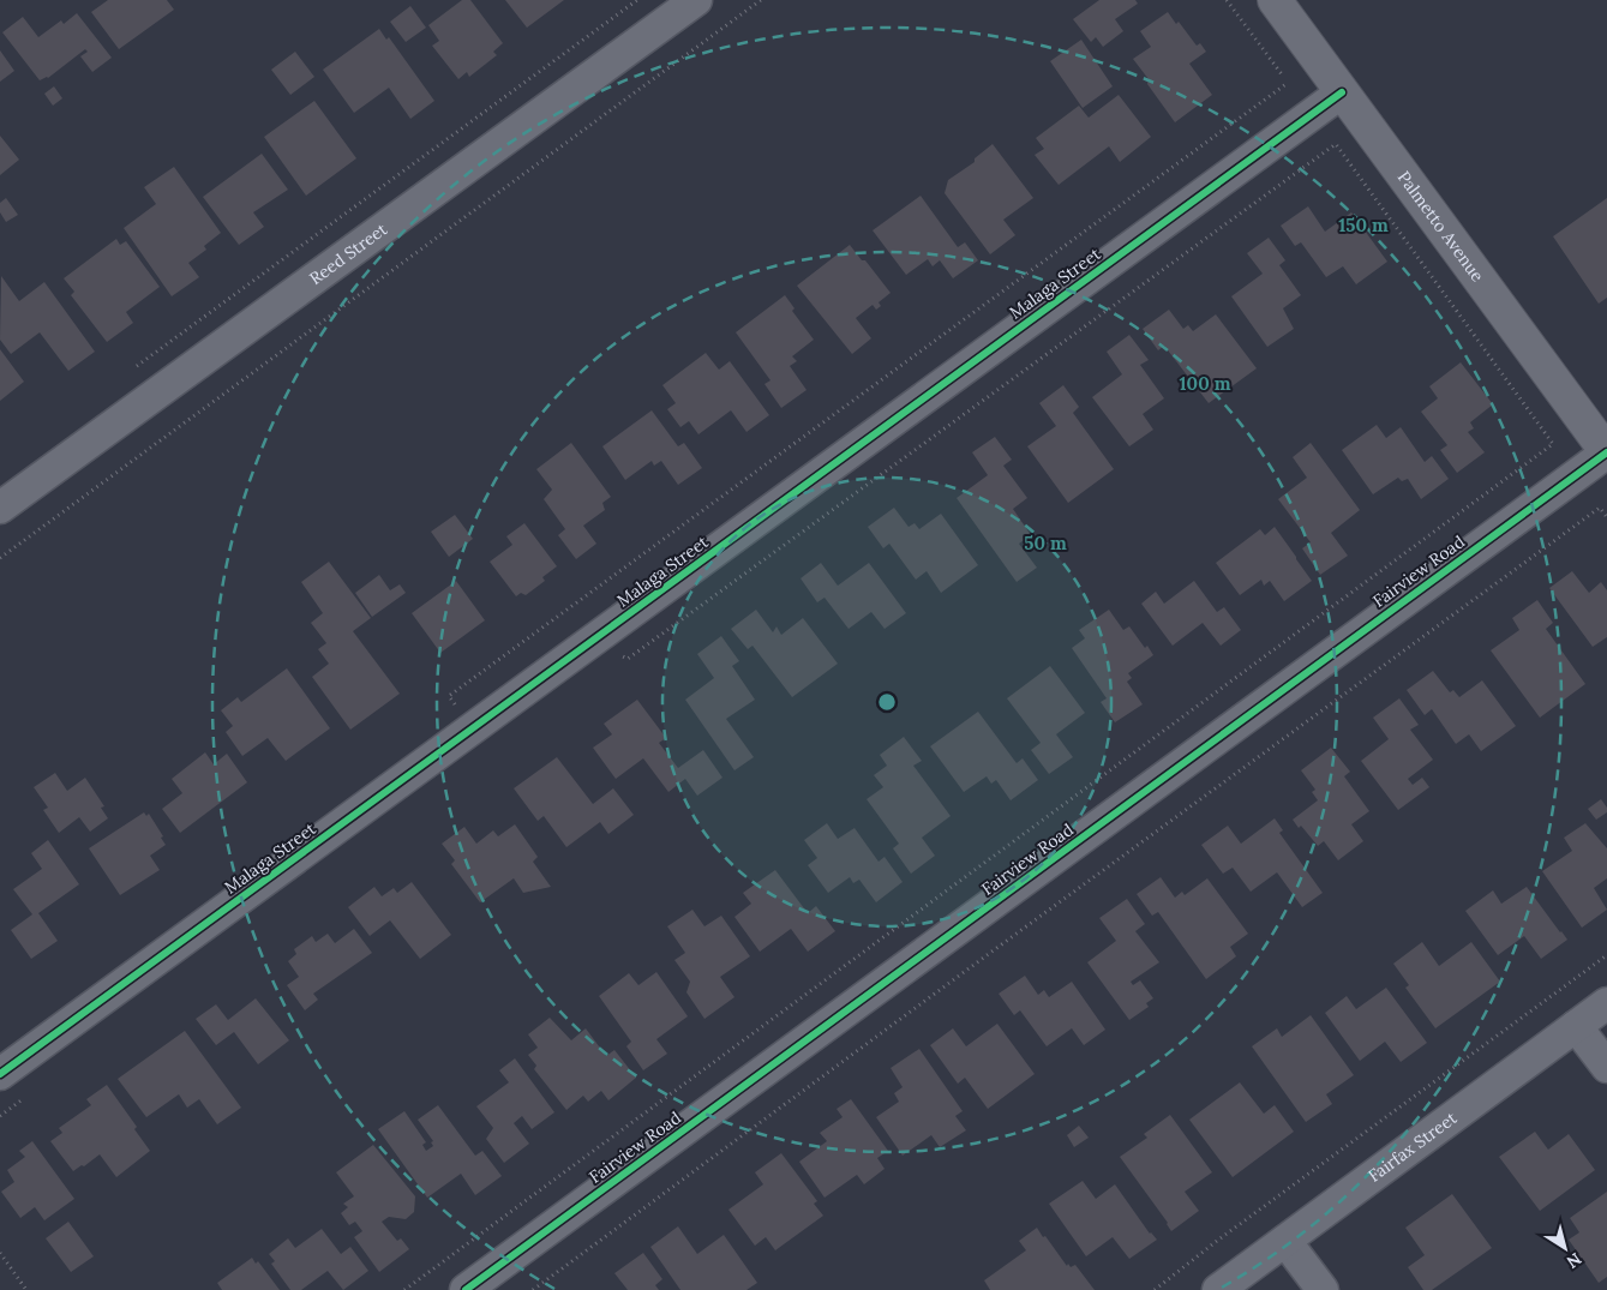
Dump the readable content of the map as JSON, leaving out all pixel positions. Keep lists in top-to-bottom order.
{
  "streets": {
    "street": [
      "Palmetto Avenue",
      "Reed Street",
      "Malaga Street",
      "Fairview Road",
      "Fairfax Street"
    ]
  },
  "crossings": [
    ["Palmetto Avenue", "Malaga Street"],
    ["Palmetto Avenue", "Fairview Road"]
  ],
  "north": "bottom right",
  "rings": ["150 m", "100 m", "50 m"]
}
